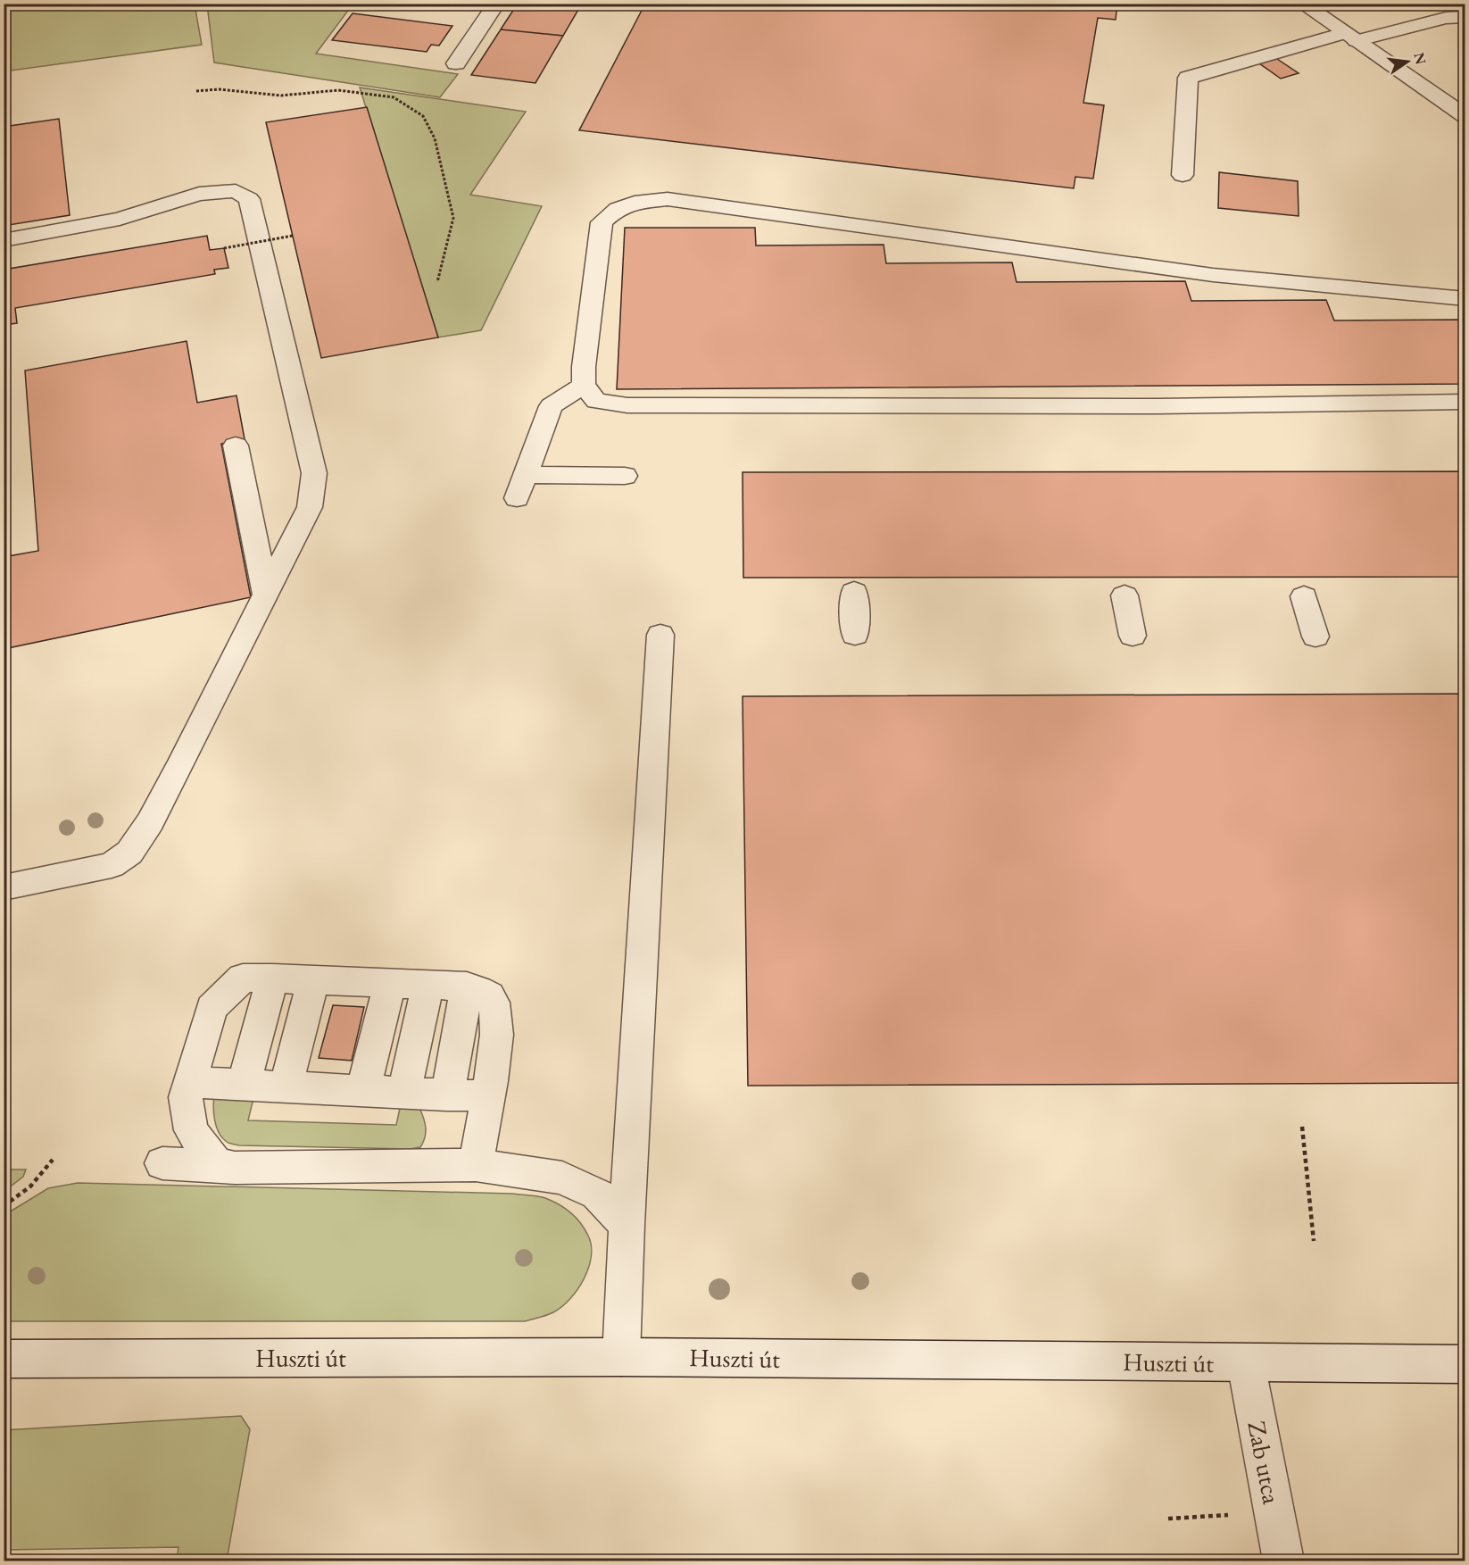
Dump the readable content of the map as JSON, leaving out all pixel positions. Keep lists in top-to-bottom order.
{
  "streets": {
    "street": ["Huszti út", "Zab utca"]
  },
  "crossings": [
    ["Huszti út", "Zab utca"]
  ],
  "north": "right"
}
